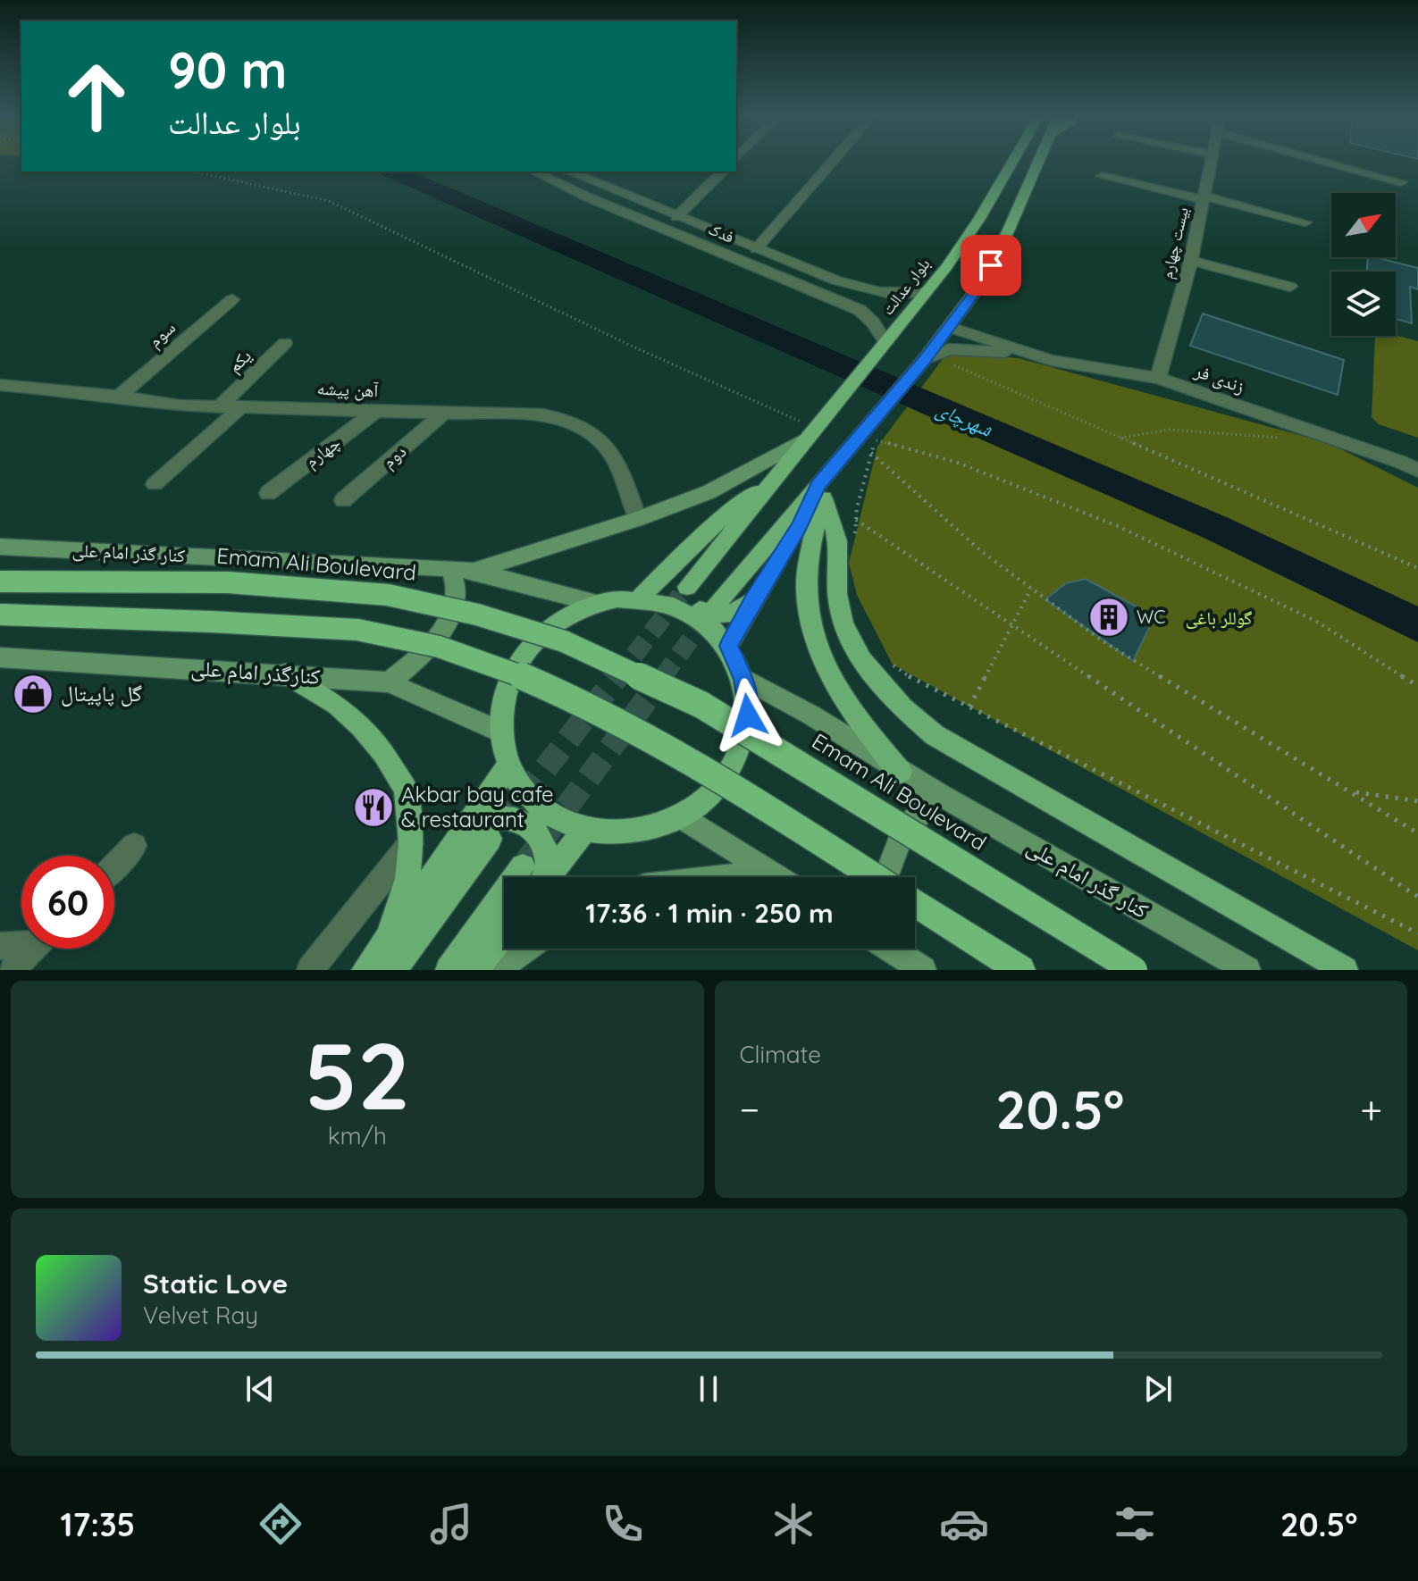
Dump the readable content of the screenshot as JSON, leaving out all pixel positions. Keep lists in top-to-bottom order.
{
  "streets": {
    "highway": ["Emam Ali Boulevard"],
    "main road": ["بلوار عدالت", "کنار گذر امام علی", "کنارگذر امام علی"],
    "street": [
      "فدک",
      "بیست چهارم",
      "سوم",
      "یکم",
      "زندی فر",
      "آهن پیشه",
      "چهارم",
      "دوم"
    ]
  },
  "crossings": [
    ["فدک", "بلوار عدالت"],
    ["بیست چهارم", "زندی فر"],
    ["سوم", "آهن پیشه"],
    ["یکم", "آهن پیشه"],
    ["آهن پیشه", "چهارم"],
    ["آهن پیشه", "دوم"],
    ["کنار گذر امام علی", "کنارگذر امام علی"]
  ],
  "water": ["شهرچای"],
  "parks": ["گوللر باغی"],
  "places": {
    "building": ["WC"],
    "shop": ["گل پاپیتال"],
    "restaurant": ["Akbar bay cafe & restaurant"]
  },
  "north": "top right",
  "page": {
    "turn": ["90 m", "بلوار عدالت"],
    "limit": "60",
    "trip": "17:36 · 1 min · 250 m",
    "tile": [
      ["52", "km/h"],
      "Climate"
    ],
    "heat": ["−", "20.5°", "+"],
    "song": ["Static Love", "Velvet Ray"],
    "tabs": ["17:35", "20.5°"]
  }
}
